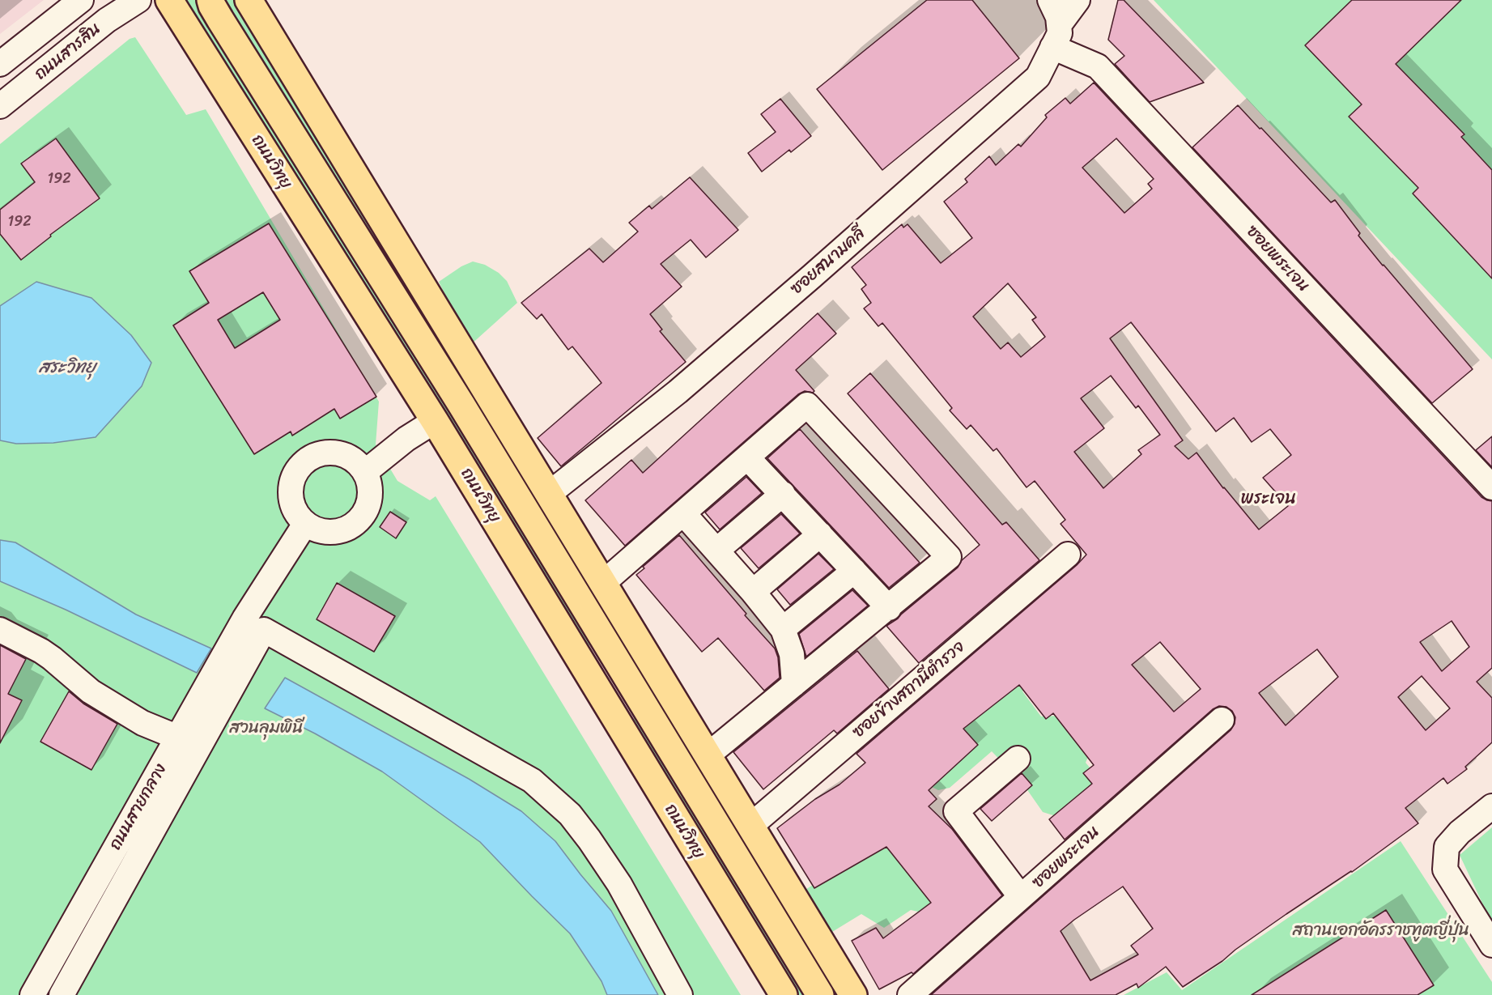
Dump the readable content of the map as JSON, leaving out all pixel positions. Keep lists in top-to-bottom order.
{
  "streets": {
    "main road": ["ถนนวิทยุ"],
    "street": [
      "ถนนสารสิน",
      "ซอยพระเจน",
      "ซอยสนามคลี",
      "ซอยข้างสถานีตำรวจ",
      "ถนนสายกลาง"
    ]
  },
  "crossings": [
    ["ซอยพระเจน", "ซอยสนามคลี"]
  ],
  "districts": ["พระเจน"],
  "water": ["สระวิทยุ"],
  "parks": ["สวนลุมพินี", "สถานเอกอัครราชทูตญี่ปุ่น"],
  "house_numbers": ["192", "192"]
}
